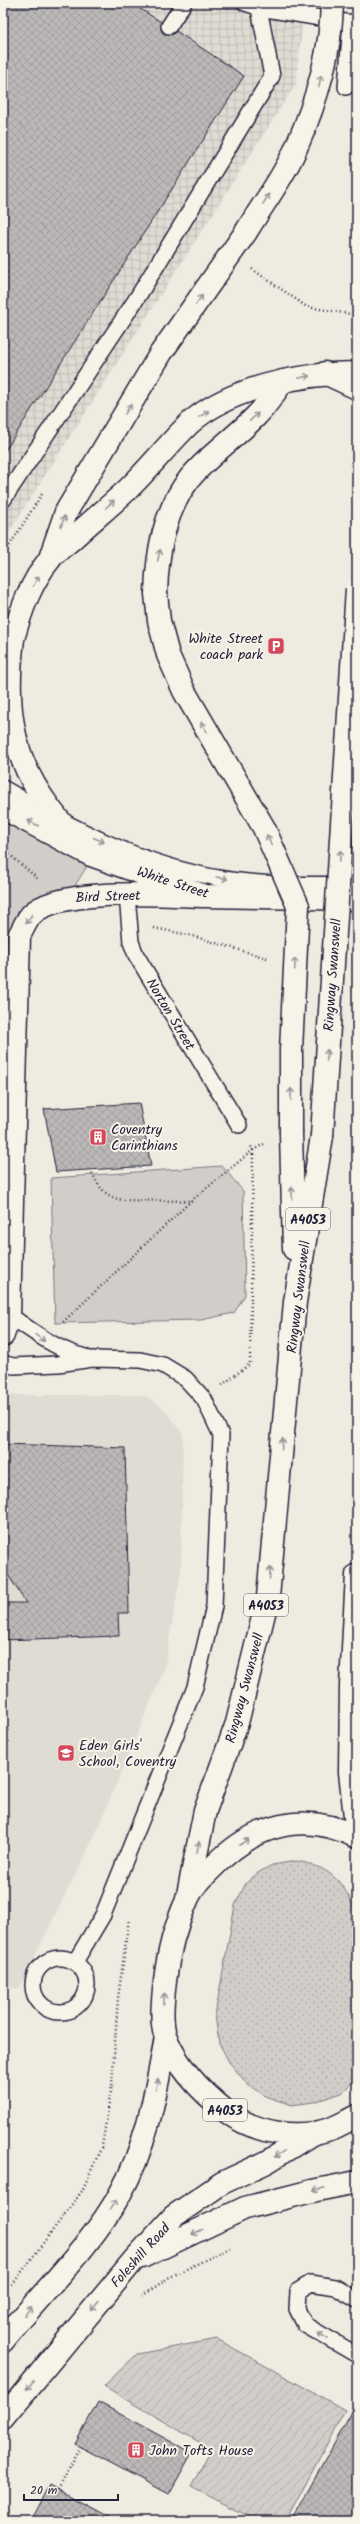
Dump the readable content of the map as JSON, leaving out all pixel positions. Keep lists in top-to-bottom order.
{
  "streets": {
    "main road": [
      "White Street",
      "Bird Street",
      "Ringway Swanswell",
      "A4053",
      "Foleshill Road"
    ],
    "lane": ["Norton Street"]
  },
  "crossings": [
    ["White Street", "Bird Street"],
    ["Bird Street", "Norton Street"],
    ["Ringway Swanswell", "A4053"],
    ["A4053", "Foleshill Road"]
  ],
  "one_way": ["Bird Street"],
  "places": {
    "parking": ["White Street coach park"],
    "building": ["Coventry Carinthians", "John Tofts House"],
    "school or university": ["Eden Girls' School, Coventry"]
  },
  "scale_bar": "20 m"
}
